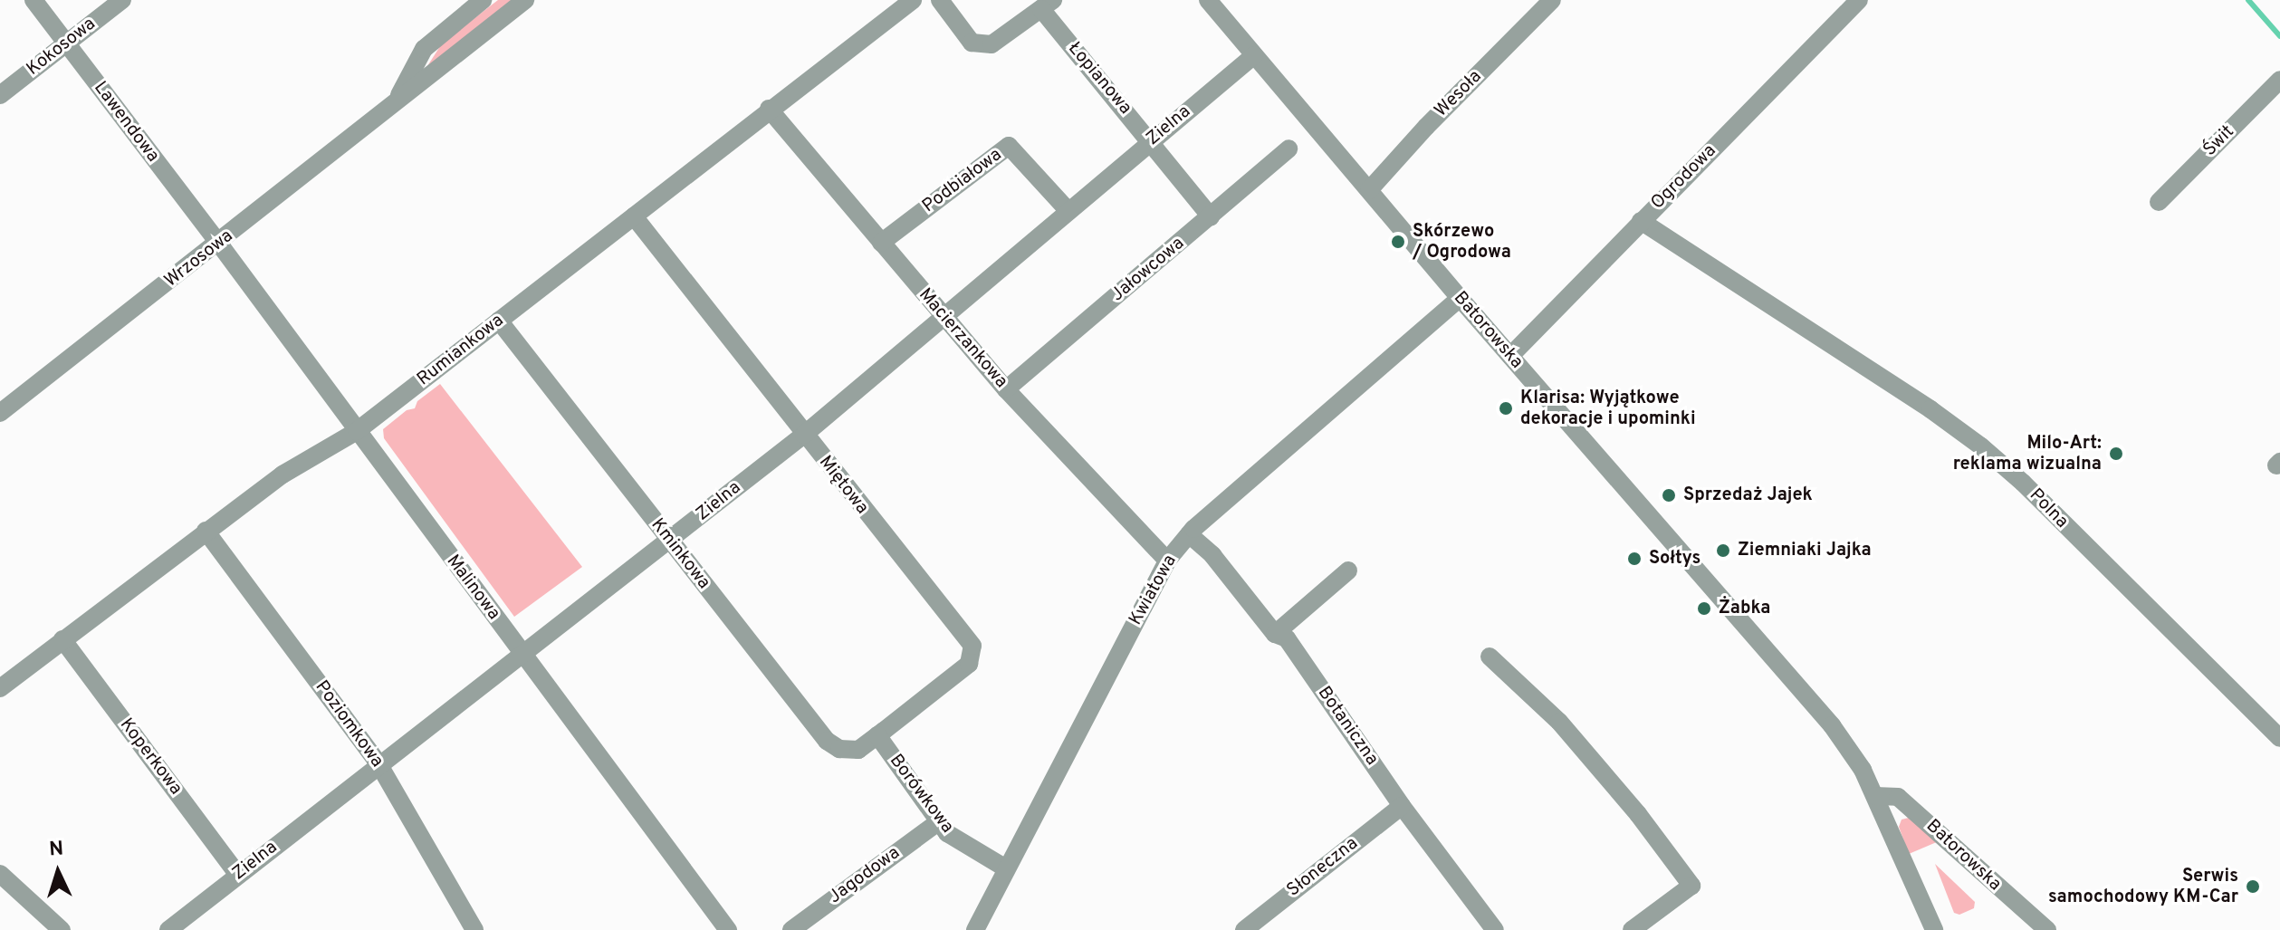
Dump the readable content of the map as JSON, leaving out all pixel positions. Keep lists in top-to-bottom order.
{
  "streets": {
    "street": [
      "Kokosowa",
      "Łopianowa",
      "Wesoła",
      "Lawendowa",
      "Zielna",
      "Świt",
      "Ogrodowa",
      "Podbiałowa",
      "Wrzosowa",
      "Jałowcowa",
      "Batorowska",
      "Macierzankowa",
      "Rumiankowa",
      "Miętowa",
      "Polna",
      "Kminkowa",
      "Malinowa",
      "Kwiatowa",
      "Poziomkowa",
      "Botaniczna",
      "Koperkowa",
      "Borówkowa",
      "Słoneczna",
      "Jagodowa"
    ]
  },
  "crossings": [
    ["Kokosowa", "Lawendowa"],
    ["Łopianowa", "Zielna"],
    ["Łopianowa", "Jałowcowa"],
    ["Wesoła", "Batorowska"],
    ["Lawendowa", "Wrzosowa"],
    ["Lawendowa", "Malinowa"],
    ["Zielna", "Podbiałowa"],
    ["Zielna", "Batorowska"],
    ["Zielna", "Macierzankowa"],
    ["Zielna", "Miętowa"],
    ["Zielna", "Kminkowa"],
    ["Zielna", "Malinowa"],
    ["Zielna", "Poziomkowa"],
    ["Zielna", "Koperkowa"],
    ["Ogrodowa", "Batorowska"],
    ["Ogrodowa", "Polna"],
    ["Podbiałowa", "Macierzankowa"],
    ["Wrzosowa", "Malinowa"],
    ["Jałowcowa", "Macierzankowa"],
    ["Batorowska", "Kwiatowa"],
    ["Macierzankowa", "Rumiankowa"],
    ["Macierzankowa", "Kwiatowa"],
    ["Rumiankowa", "Miętowa"],
    ["Rumiankowa", "Kminkowa"],
    ["Rumiankowa", "Malinowa"],
    ["Rumiankowa", "Poziomkowa"],
    ["Rumiankowa", "Koperkowa"],
    ["Miętowa", "Kminkowa"],
    ["Miętowa", "Borówkowa"],
    ["Kminkowa", "Borówkowa"],
    ["Kwiatowa", "Botaniczna"],
    ["Kwiatowa", "Borówkowa"],
    ["Botaniczna", "Słoneczna"],
    ["Borówkowa", "Jagodowa"]
  ],
  "places": [
    "Skórzewo / Ogrodowa",
    "Klarisa: Wyjątkowe dekoracje i upominki",
    "Milo-Art: reklama wizualna",
    "Sprzedaż Jajek",
    "Ziemniaki Jajka",
    "Sołtys",
    "Żabka",
    "Serwis samochodowy KM-Car"
  ],
  "north": "top"
}
